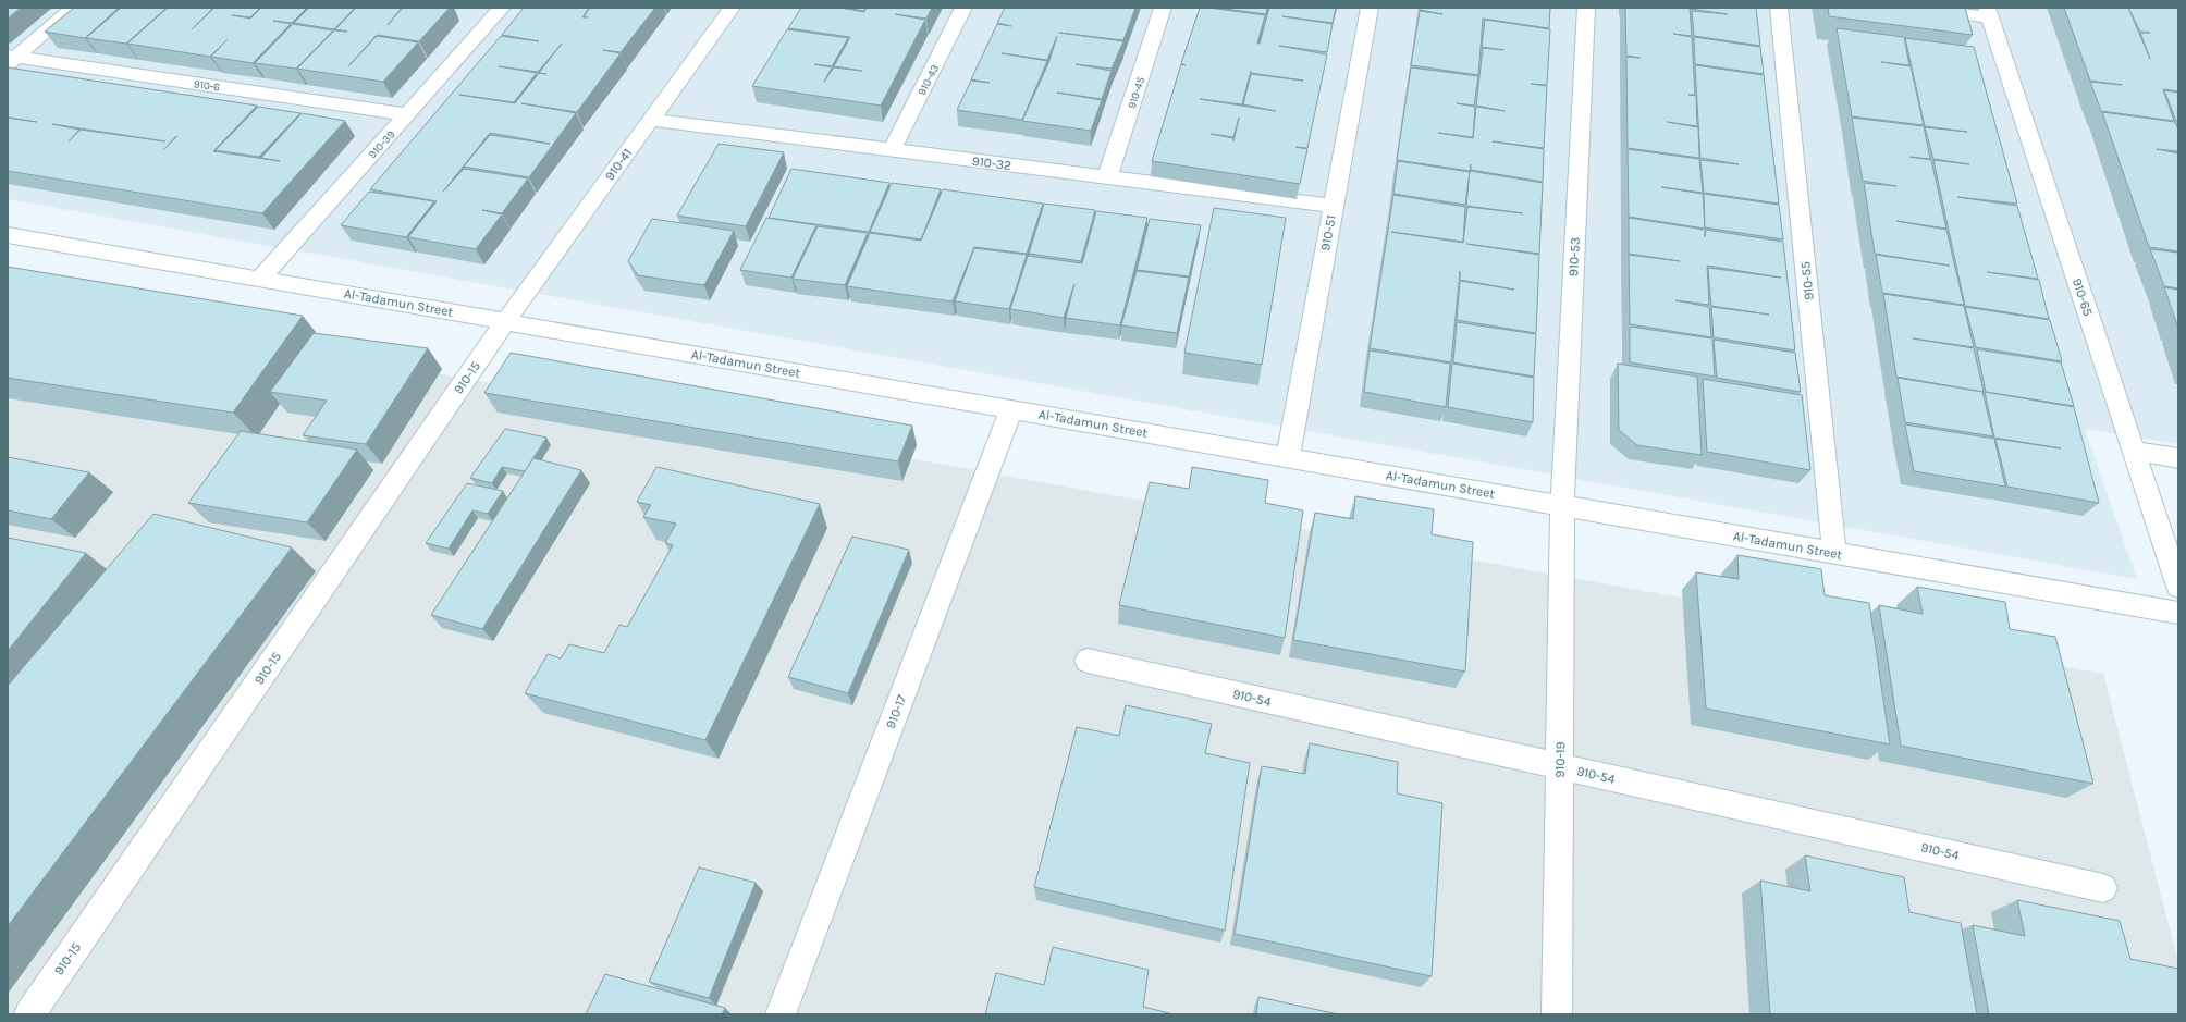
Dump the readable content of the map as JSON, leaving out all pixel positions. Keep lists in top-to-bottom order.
{
  "streets": {
    "street": [
      "910-43",
      "910-6",
      "910-45",
      "910-39",
      "910-32",
      "910-41",
      "910-51",
      "910-53",
      "910-55",
      "910-65",
      "Al-Tadamun Street",
      "910-15",
      "910-54",
      "910-17",
      "910-19"
    ]
  },
  "crossings": [
    ["910-43", "910-32"],
    ["910-6", "910-39"],
    ["910-45", "910-32"],
    ["910-39", "Al-Tadamun Street"],
    ["910-32", "910-41"],
    ["910-32", "910-51"],
    ["910-41", "Al-Tadamun Street"],
    ["910-41", "910-15"],
    ["910-51", "Al-Tadamun Street"],
    ["910-53", "Al-Tadamun Street"],
    ["910-53", "910-19"],
    ["910-55", "Al-Tadamun Street"],
    ["Al-Tadamun Street", "910-15"],
    ["Al-Tadamun Street", "910-17"],
    ["Al-Tadamun Street", "910-19"],
    ["910-54", "910-19"]
  ]
}
